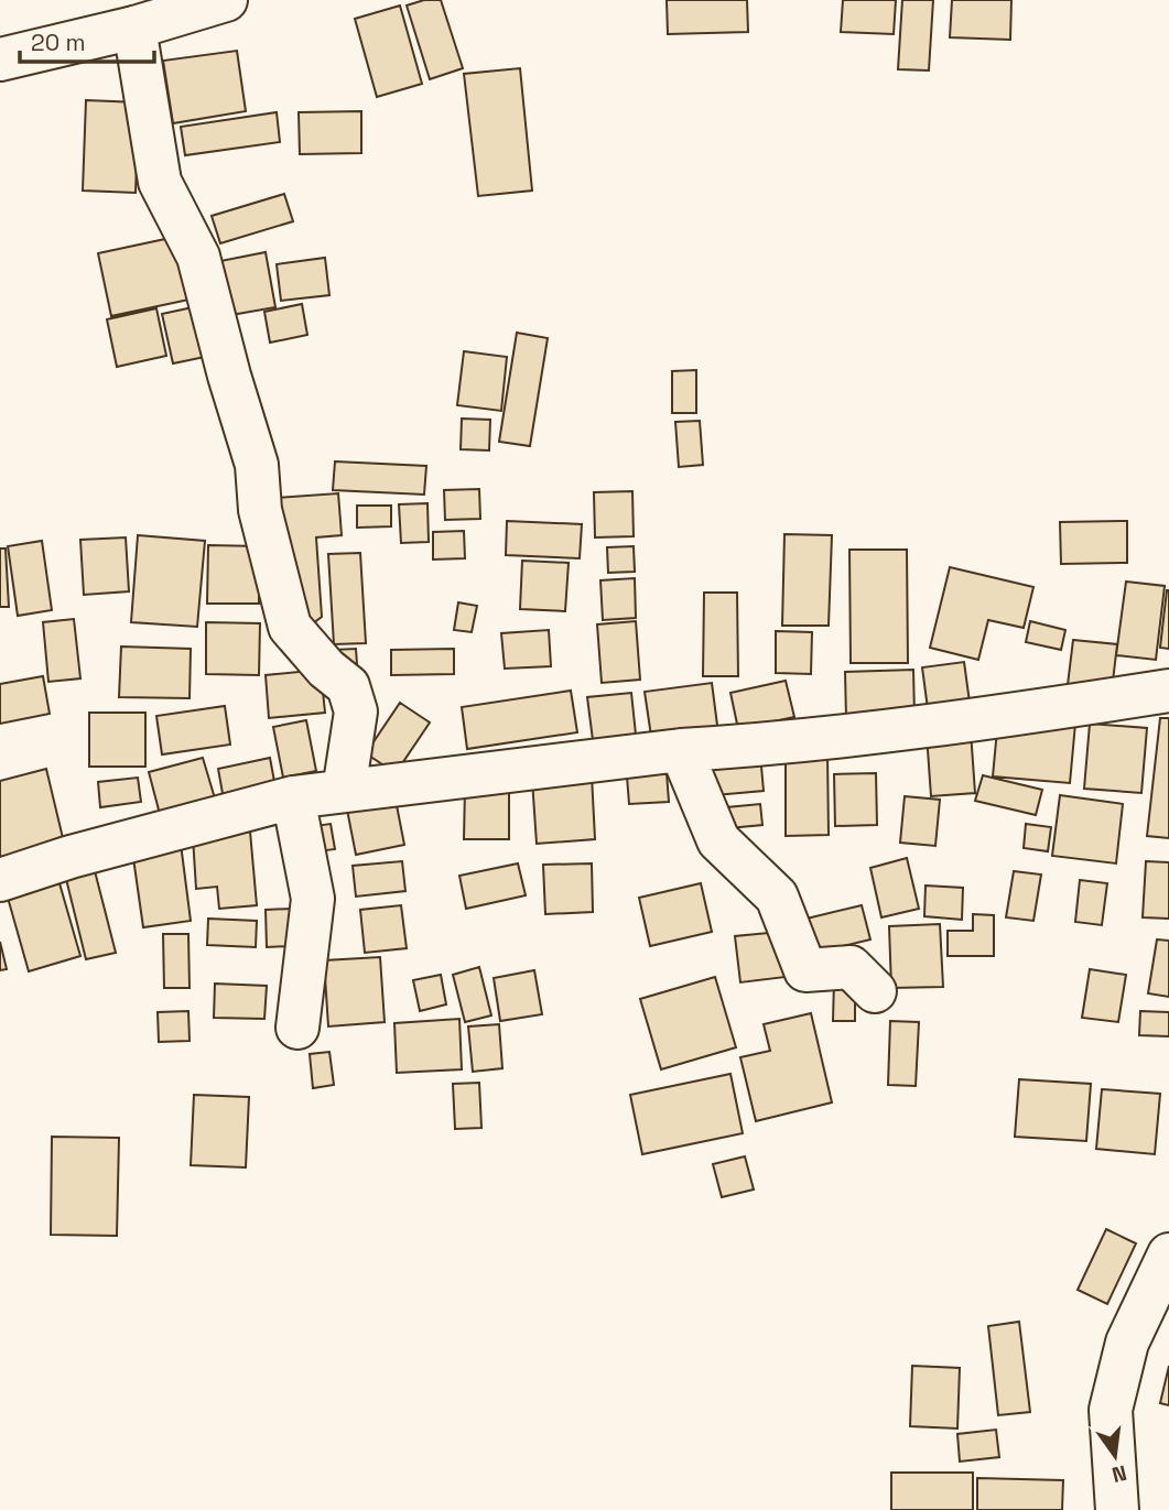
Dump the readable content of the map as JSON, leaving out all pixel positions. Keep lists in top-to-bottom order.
{
  "scale_bar": "20 m",
  "north": "bottom"
}
